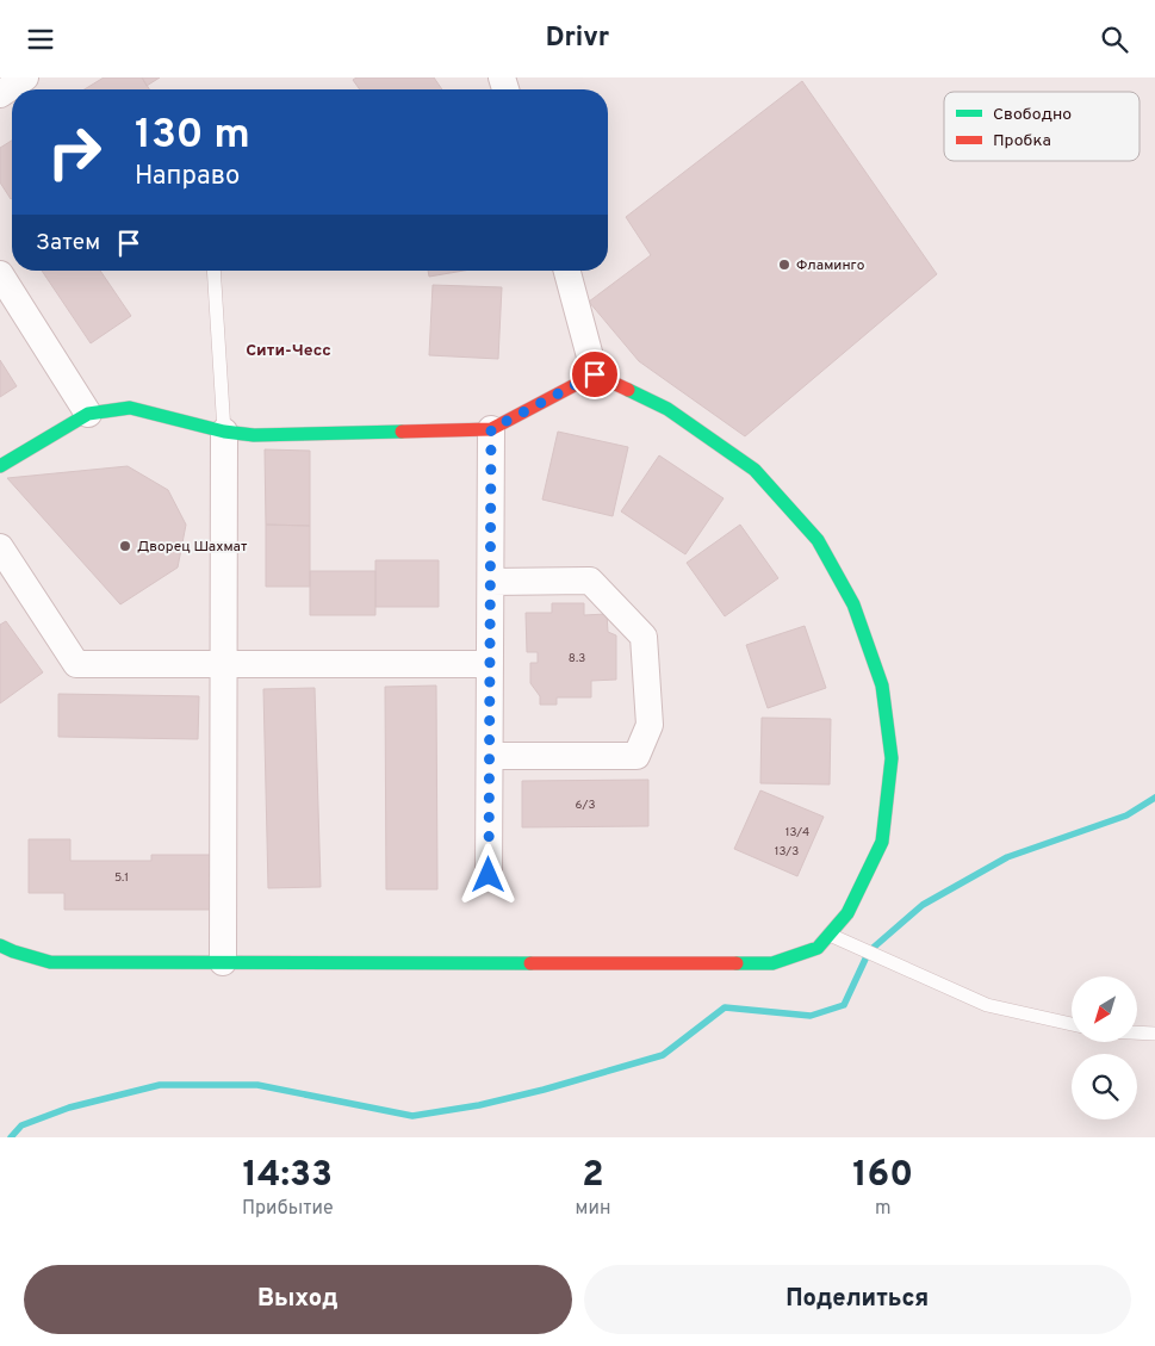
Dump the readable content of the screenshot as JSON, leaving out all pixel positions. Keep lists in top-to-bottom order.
{
  "districts": ["Сити-Чесс"],
  "places": ["Фламинго", "Дворец Шахмат"],
  "house_numbers": [
    "8.3",
    "6/3",
    "13/4",
    "13/3",
    "5.1"
  ],
  "legend": ["Свободно", "Пробка"],
  "north": "bottom left",
  "page": {
    "header": "Drivr",
    "turn": ["130 m", "Направо"],
    "then": "Затем",
    "eta": [
      "14:33",
      "Прибытие",
      "2",
      "мин",
      "160",
      "m"
    ],
    "buttons": ["Выход", "Поделиться"]
  }
}
